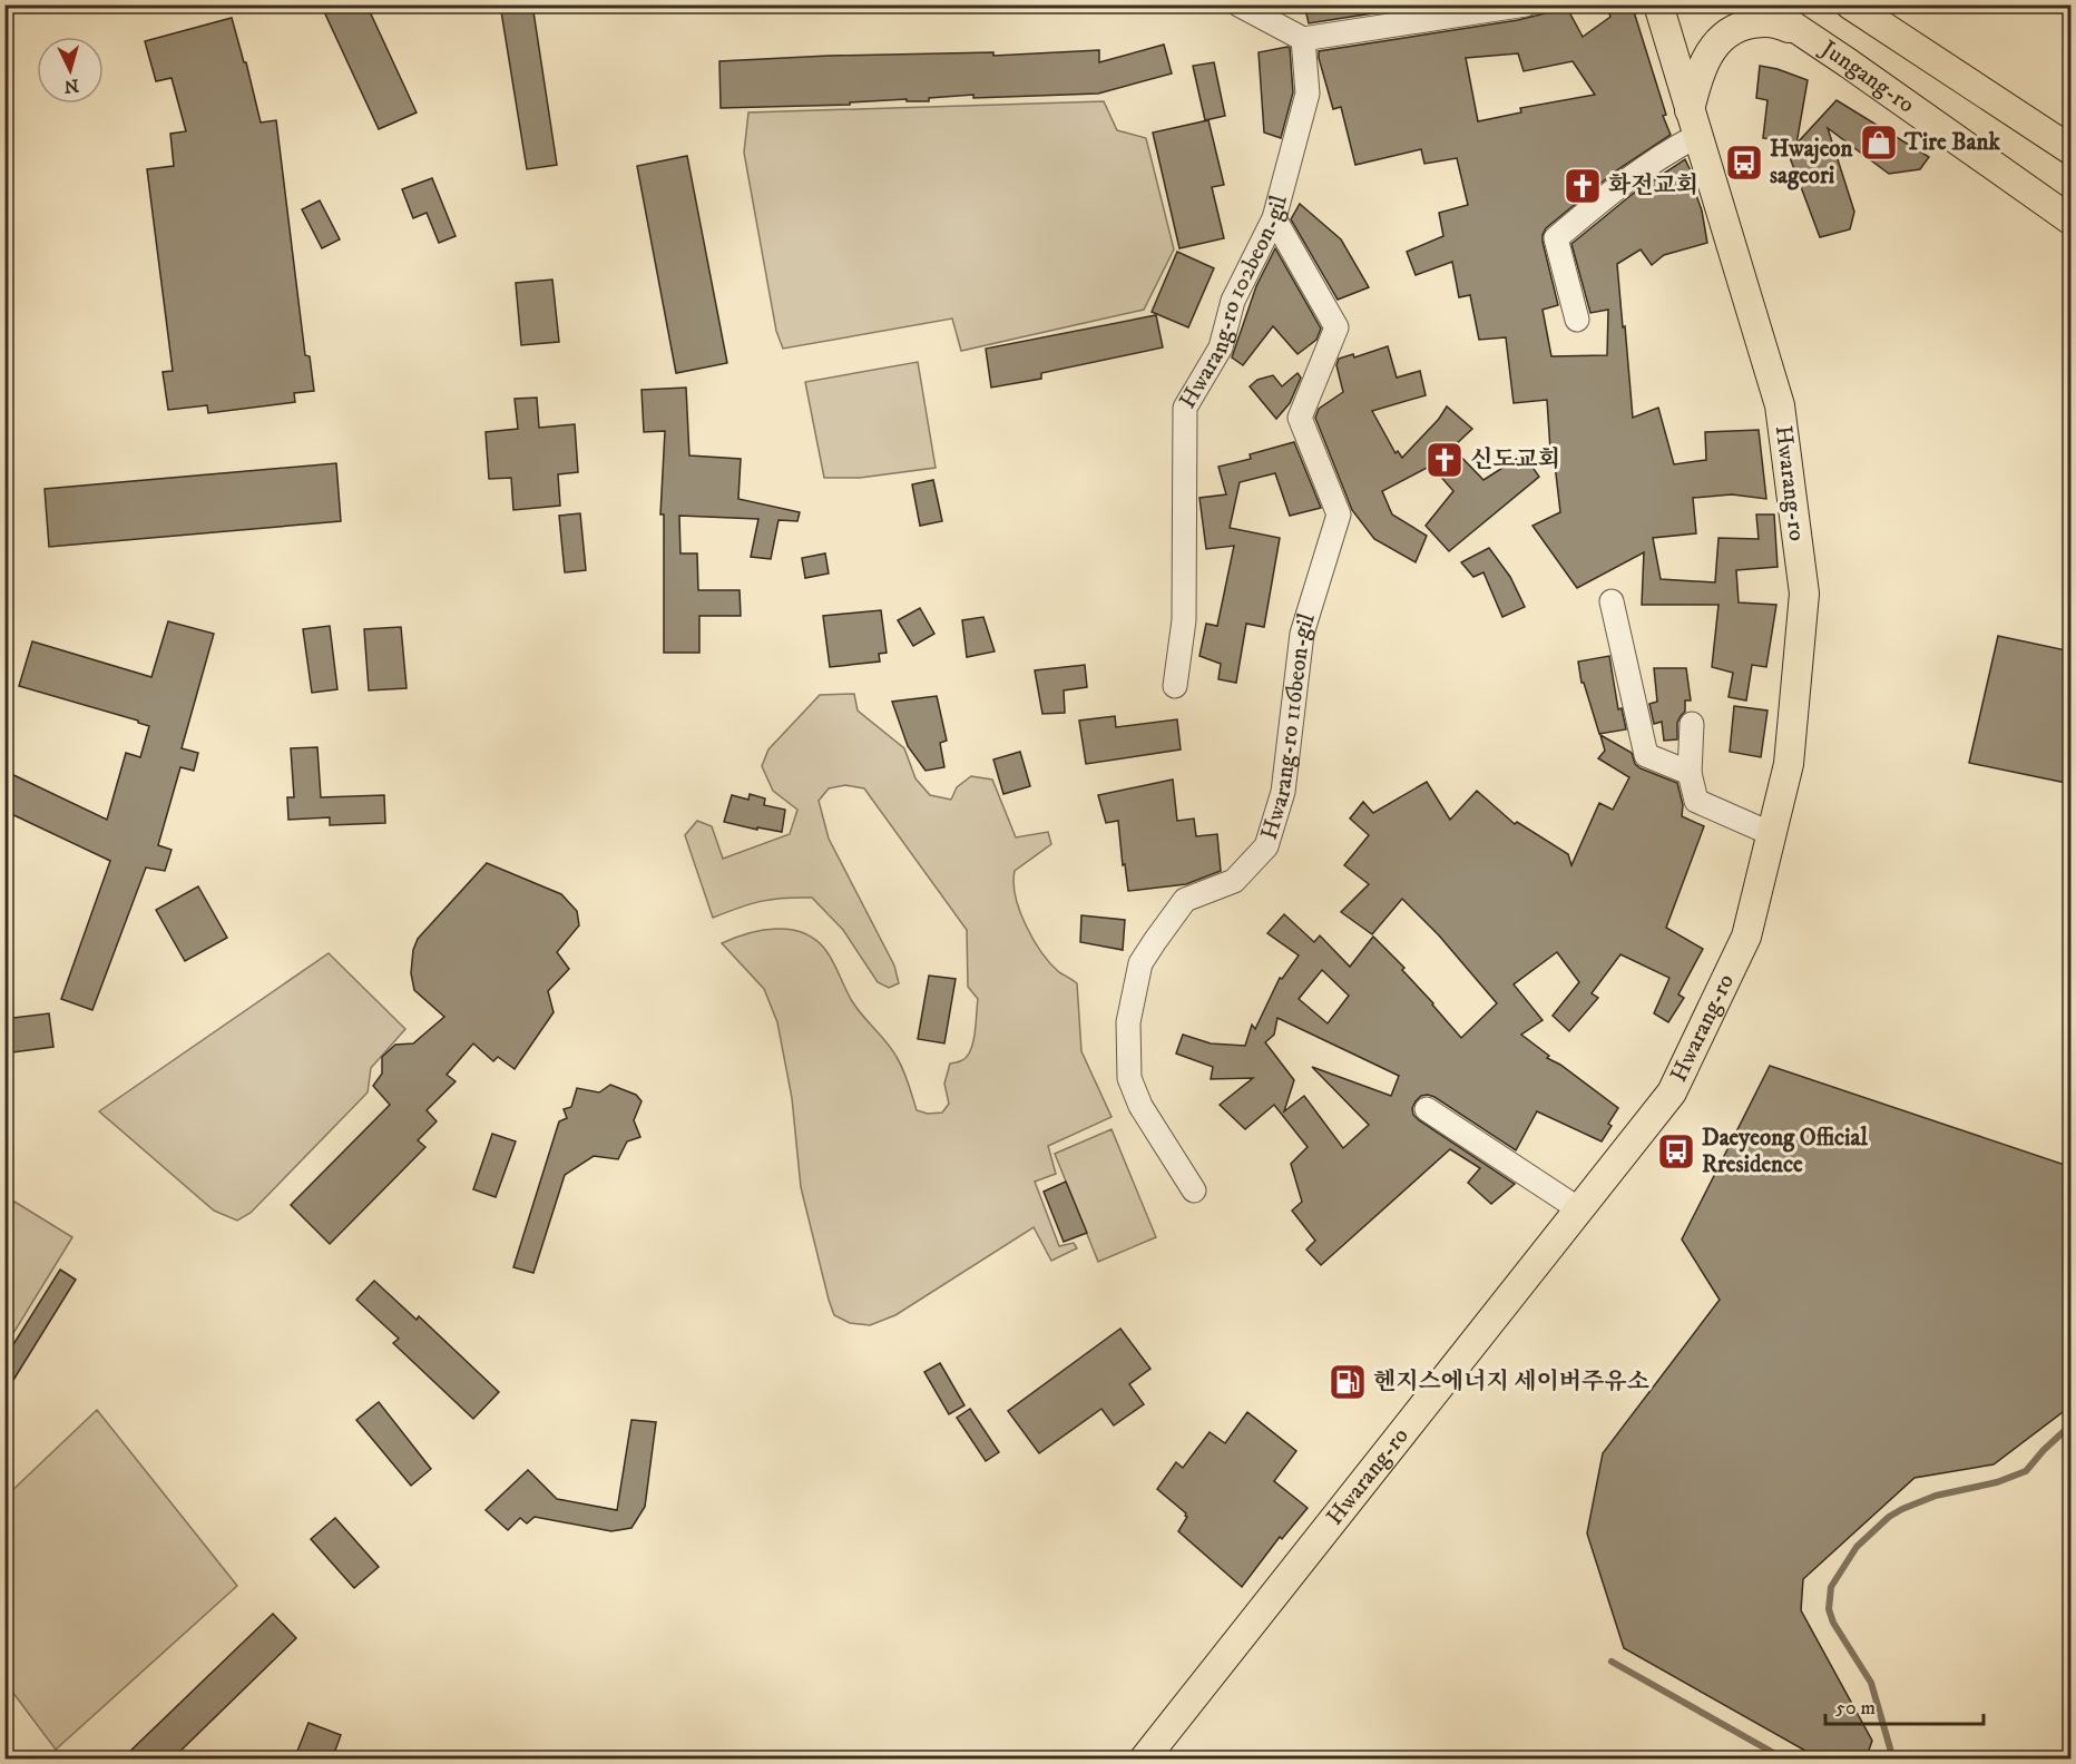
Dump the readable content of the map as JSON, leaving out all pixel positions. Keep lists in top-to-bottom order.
{
  "streets": {
    "main road": ["Jungang-ro", "Hwarang-ro"],
    "street": ["Hwarang-ro 102beon-gil", "Hwarang-ro 116beon-gil"]
  },
  "crossings": [
    ["Hwarang-ro 102beon-gil", "Hwarang-ro 116beon-gil"]
  ],
  "places": {
    "shop": ["Tire Bank"],
    "bus stop": ["Hwajeon sageori", "Daeyeong Official Rresidence"],
    "church": ["화전교회", "신도교회"],
    "fuel station": ["헨지스에너지 세이버주유소"]
  },
  "scale_bar": "50 m",
  "north": "bottom"
}
